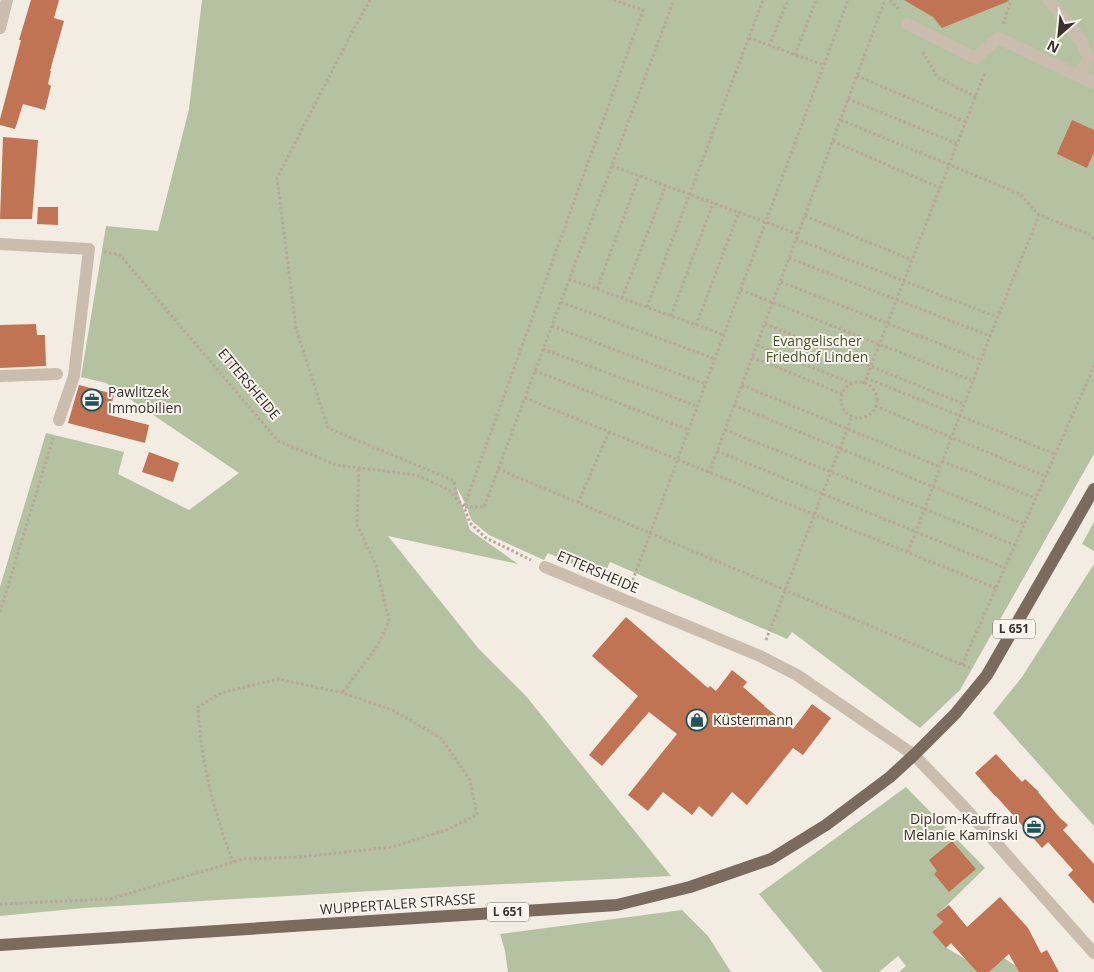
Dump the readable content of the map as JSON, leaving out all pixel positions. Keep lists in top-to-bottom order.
{
  "streets": {
    "main road": ["L 651", "WUPPERTALER STRASSE"],
    "street": ["ETTERSHEIDE"]
  },
  "crossings": [
    ["ETTERSHEIDE", "WUPPERTALER STRASSE"]
  ],
  "parks": ["Evangelischer Friedhof Linden"],
  "places": {
    "office": ["Pawlitzek Immobilien", "Diplom-Kauffrau Melanie Kaminski"],
    "shop": ["Küstermann"]
  },
  "north": "bottom left"
}
